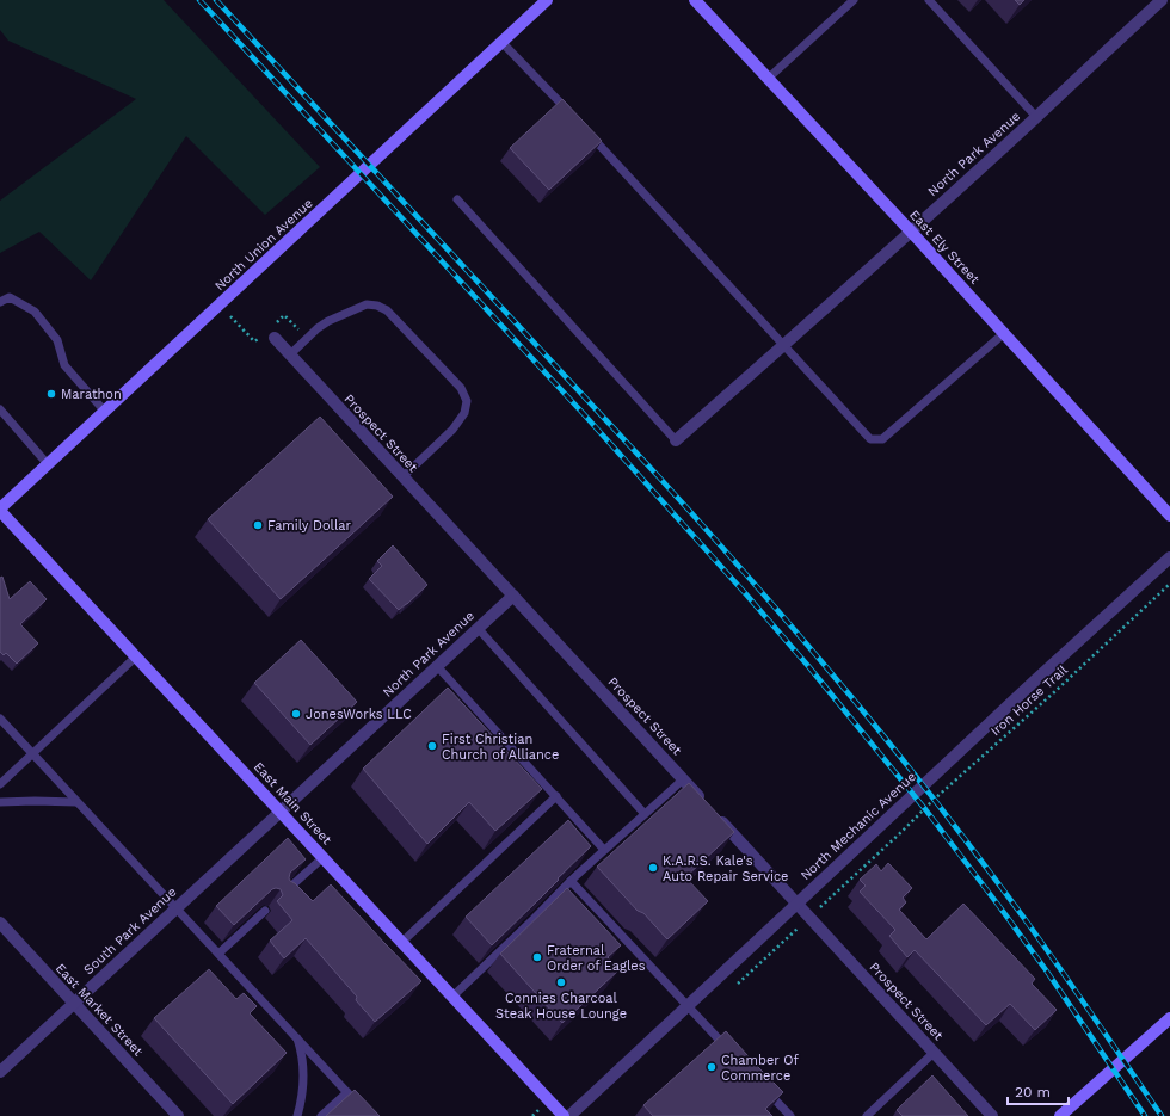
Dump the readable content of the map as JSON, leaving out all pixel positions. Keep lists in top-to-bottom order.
{
  "streets": {
    "street": [
      "North Park Avenue",
      "North Union Avenue",
      "East Ely Street",
      "Prospect Street",
      "East Main Street",
      "North Mechanic Avenue",
      "South Park Avenue",
      "East Market Street"
    ],
    "path": ["Iron Horse Trail"]
  },
  "crossings": [
    ["North Park Avenue", "East Ely Street"],
    ["North Park Avenue", "Prospect Street"],
    ["North Park Avenue", "East Main Street"],
    ["North Park Avenue", "South Park Avenue"],
    ["North Union Avenue", "East Main Street"],
    ["Prospect Street", "North Mechanic Avenue"],
    ["East Main Street", "South Park Avenue"],
    ["South Park Avenue", "East Market Street"]
  ],
  "places": [
    "Marathon",
    "Family Dollar",
    "JonesWorks LLC",
    "First Christian Church of Alliance",
    "K.A.R.S. Kale's Auto Repair Service",
    "Fraternal Order of Eagles",
    "Connies Charcoal Steak House Lounge",
    "Chamber Of Commerce"
  ],
  "scale_bar": "20 m"
}
